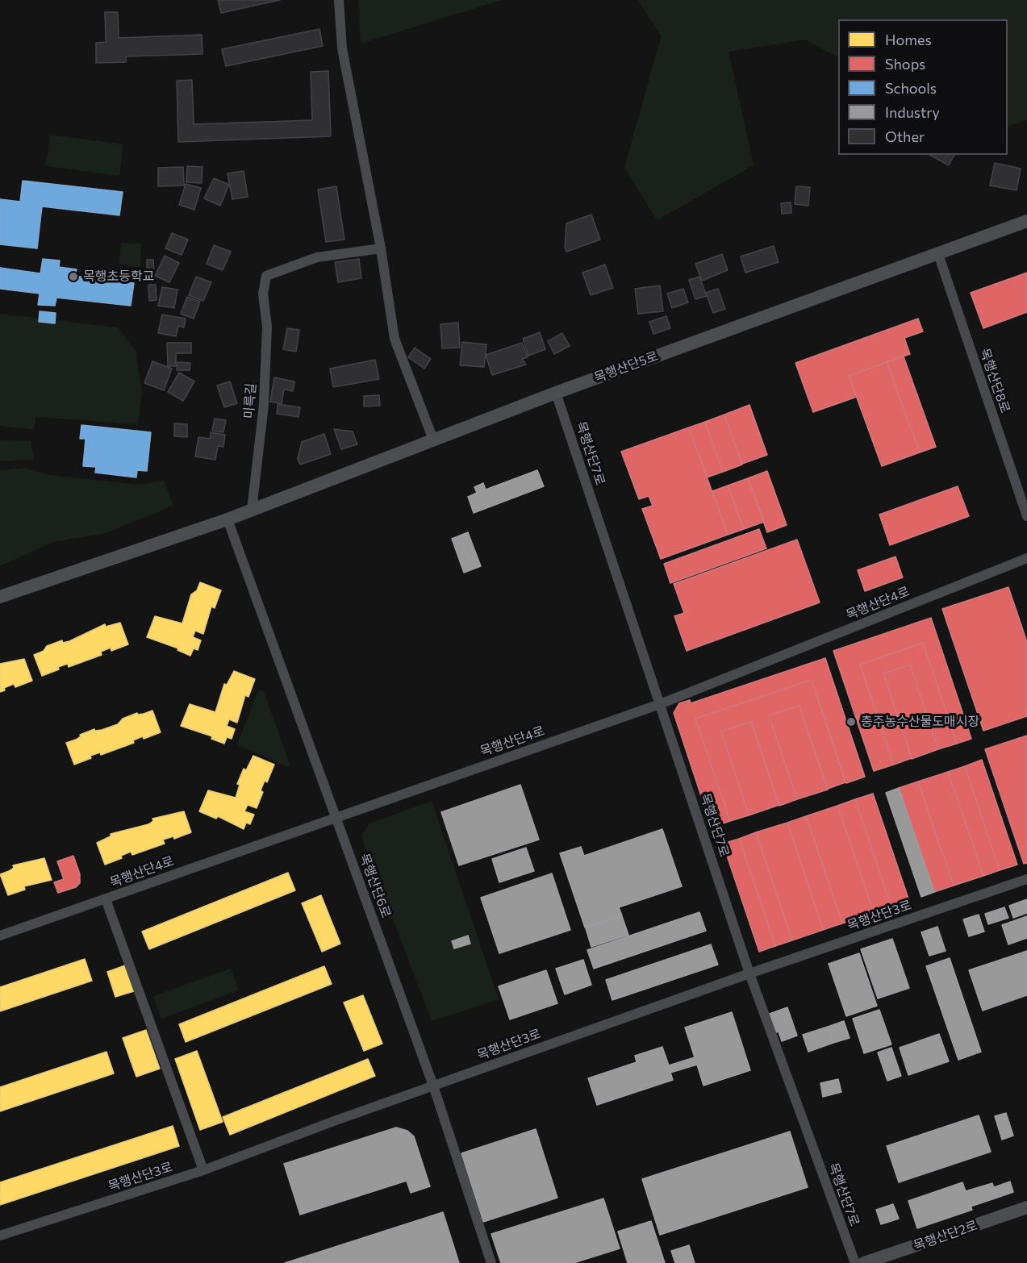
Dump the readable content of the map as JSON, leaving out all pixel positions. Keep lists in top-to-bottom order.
{
  "streets": {
    "street": [
      "목행산단5로",
      "목행산단8로",
      "미륵길",
      "목행산단7로",
      "목행산단4로",
      "목행산단6로",
      "목행산단3로",
      "목행산단2로"
    ]
  },
  "crossings": [
    ["목행산단5로", "목행산단8로"],
    ["목행산단5로", "미륵길"],
    ["목행산단5로", "목행산단7로"],
    ["목행산단5로", "목행산단6로"],
    ["목행산단7로", "목행산단4로"],
    ["목행산단7로", "목행산단3로"],
    ["목행산단4로", "목행산단6로"],
    ["목행산단6로", "목행산단3로"]
  ],
  "places": ["목행초등학교", "충주농수산물도매시장"],
  "legend": [
    "Homes",
    "Shops",
    "Schools",
    "Industry",
    "Other"
  ]
}
